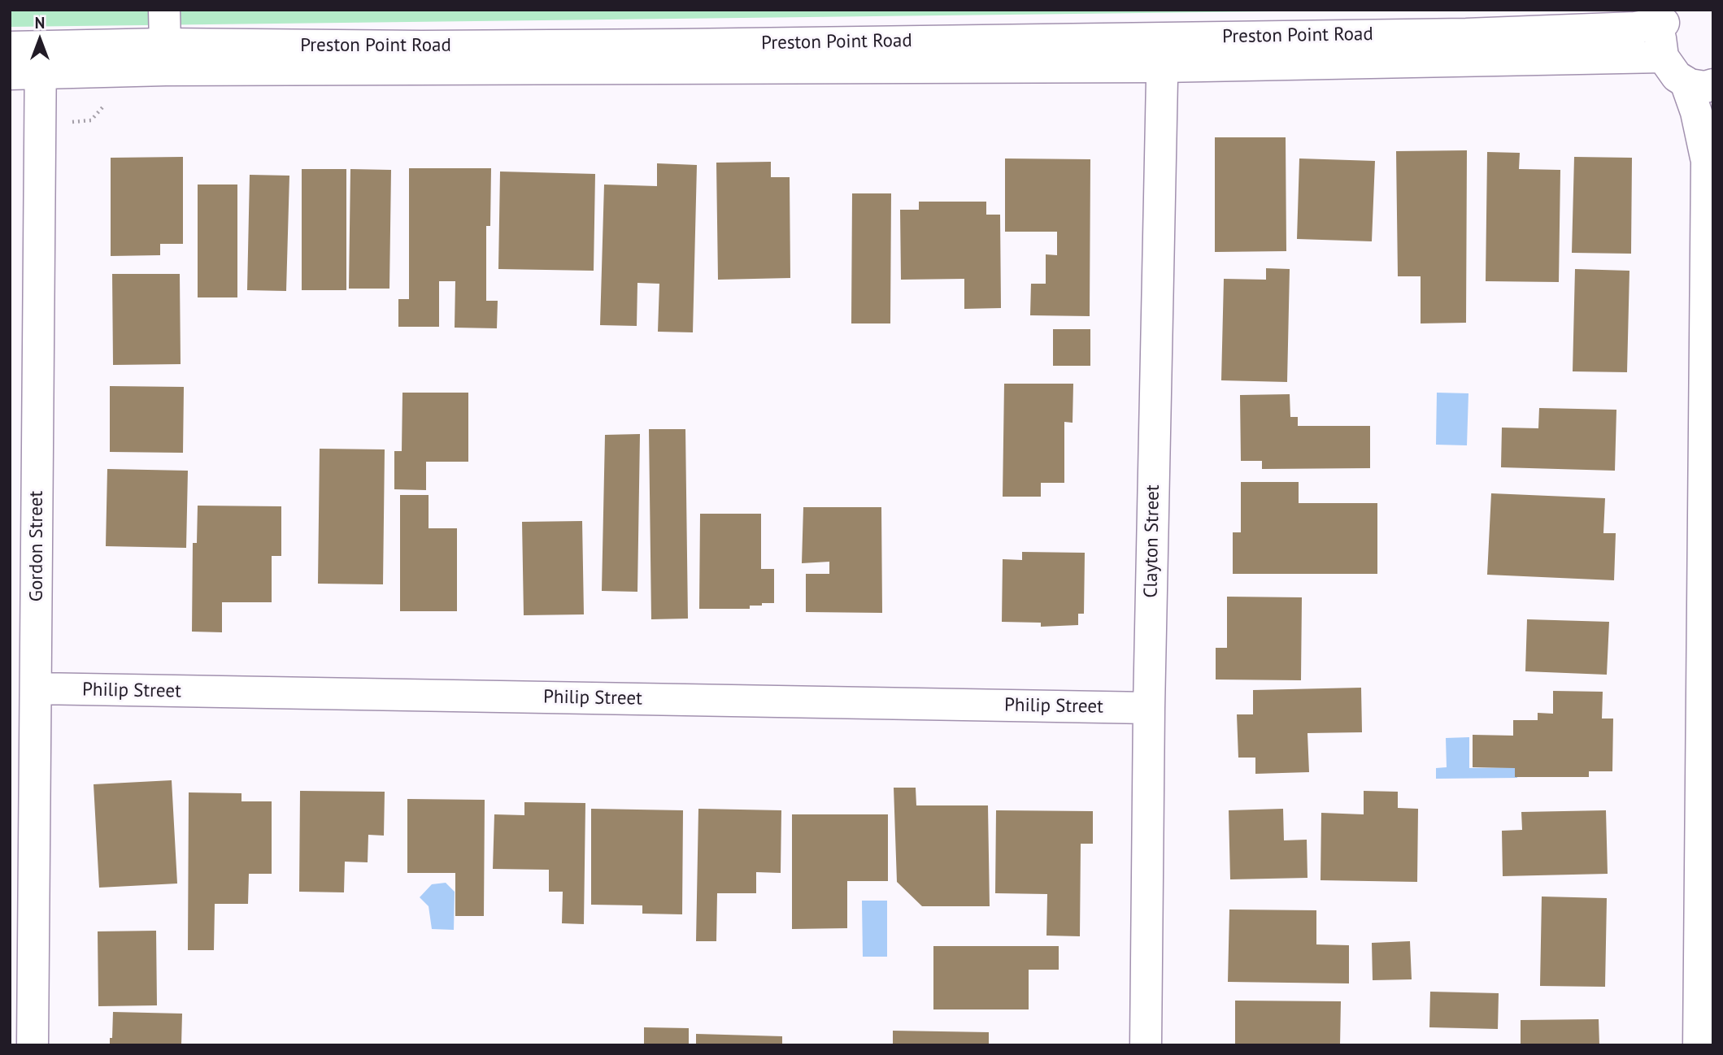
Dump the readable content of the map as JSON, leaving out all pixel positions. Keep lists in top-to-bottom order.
{
  "streets": {
    "street": [
      "Preston Point Road",
      "Clayton Street",
      "Gordon Street",
      "Philip Street"
    ]
  },
  "crossings": [
    ["Preston Point Road", "Clayton Street"],
    ["Preston Point Road", "Gordon Street"],
    ["Clayton Street", "Philip Street"],
    ["Gordon Street", "Philip Street"]
  ],
  "north": "top"
}
